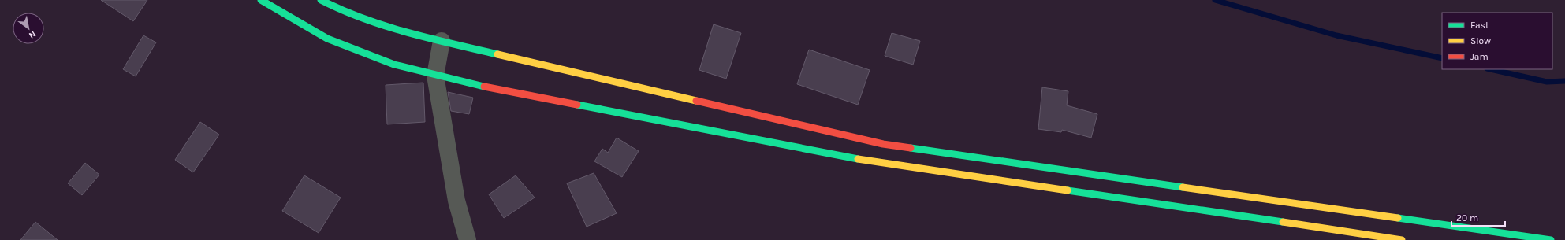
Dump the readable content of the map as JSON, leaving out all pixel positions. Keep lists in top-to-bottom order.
{
  "legend": ["Fast", "Slow", "Jam"],
  "scale_bar": "20 m",
  "north": "bottom right"
}
